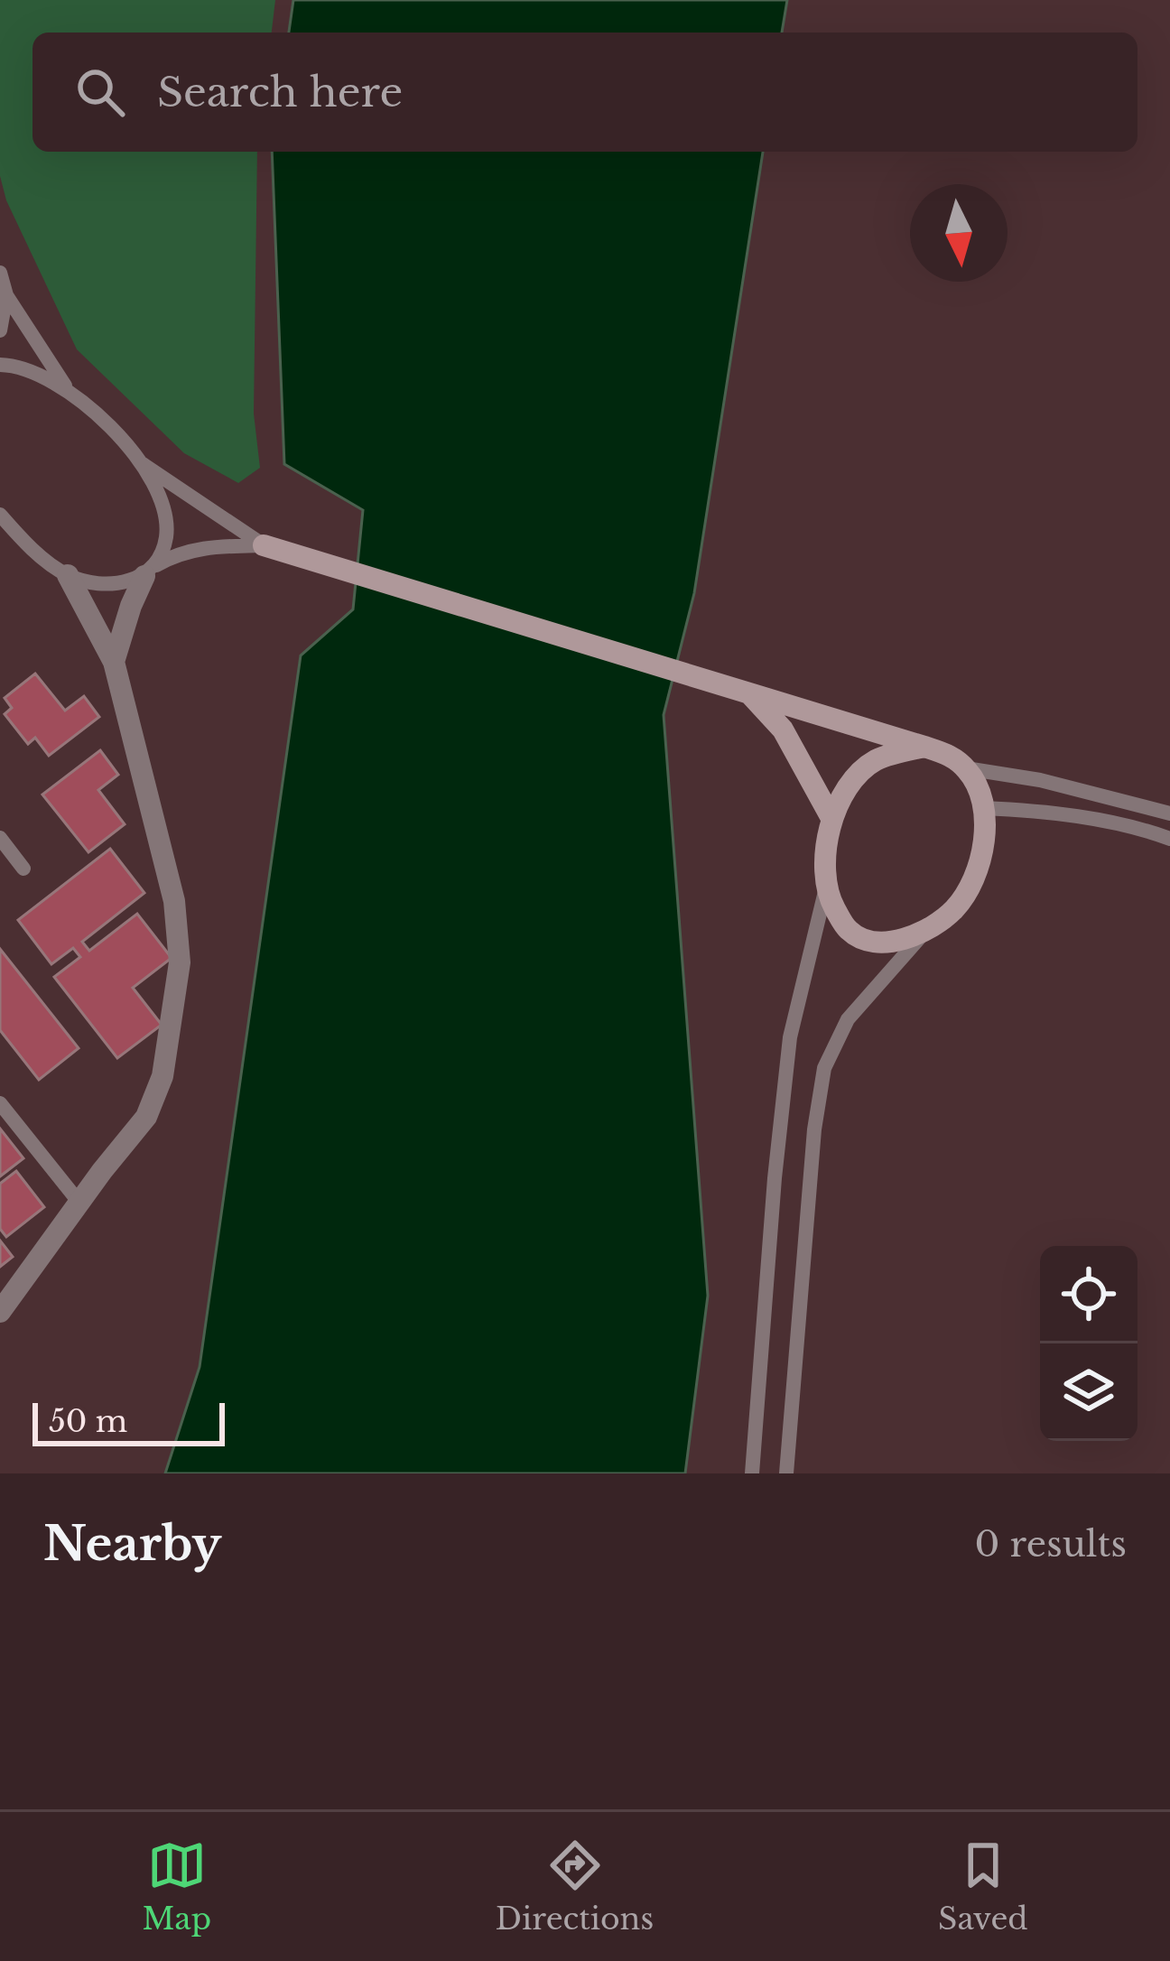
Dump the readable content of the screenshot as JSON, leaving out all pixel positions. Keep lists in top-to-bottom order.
{
  "scale_bar": "50 m",
  "north": "bottom",
  "page": {
    "search": "Search here",
    "scale": "50 m",
    "heading": ["Nearby", "0 results"],
    "nav": ["Map", "Directions", "Saved"]
  }
}
